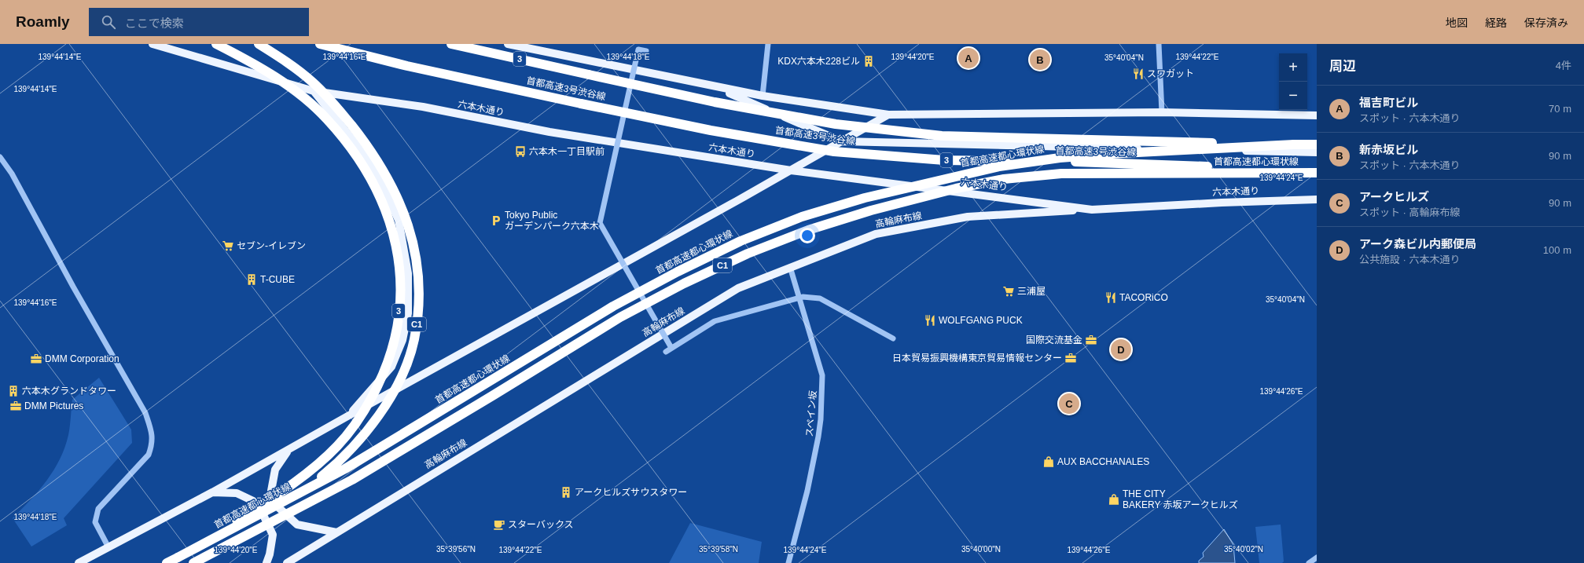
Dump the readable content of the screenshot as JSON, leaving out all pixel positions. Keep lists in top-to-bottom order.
{
  "streets": {
    "highway": [
      "3",
      "首都高速3号渋谷線",
      "首都高速都心環状線",
      "C1"
    ],
    "main road": ["六本木通り", "高輪麻布線"],
    "street": ["スペイン坂"]
  },
  "crossings": [
    ["3", "首都高速都心環状線"],
    ["首都高速3号渋谷線", "首都高速都心環状線"],
    ["六本木通り", "高輪麻布線"],
    ["首都高速都心環状線", "C1"],
    ["高輪麻布線", "スペイン坂"]
  ],
  "places": {
    "building": [
      "KDX六本木228ビル",
      "T-CUBE",
      "六本木グランドタワー",
      "アークヒルズサウスタワー"
    ],
    "restaurant": ["スワガット", "TACORiCO", "WOLFGANG PUCK"],
    "bus stop": ["六本木一丁目駅前"],
    "parking": ["Tokyo Public ガーデンパーク六本木"],
    "supermarket": ["セブン-イレブン", "三浦屋"],
    "office": [
      "国際交流基金",
      "日本貿易振興機構東京貿易情報センター",
      "DMM Corporation",
      "DMM Pictures"
    ],
    "shop": ["AUX BACCHANALES", "THE CITY BAKERY 赤坂アークヒルズ"],
    "cafe": ["スターバックス"]
  },
  "page": {
    "header": "Roamly",
    "search": "ここで検索",
    "nav": ["地図", "経路", "保存済み"],
    "heading": ["周辺", "4件"],
    "pins": [
      "A",
      "B",
      "D",
      "C"
    ],
    "map_buttons": ["+", "−"],
    "list": [
      {
        "mark": "A",
        "name": "福吉町ビル",
        "note": "スポット · 六本木通り",
        "value": "70 m"
      },
      {
        "mark": "B",
        "name": "新赤坂ビル",
        "note": "スポット · 六本木通り",
        "value": "90 m"
      },
      {
        "mark": "C",
        "name": "アークヒルズ",
        "note": "スポット · 高輪麻布線",
        "value": "90 m"
      },
      {
        "mark": "D",
        "name": "アーク森ビル内郵便局",
        "note": "公共施設 · 六本木通り",
        "value": "100 m"
      }
    ]
  },
  "coordinates": [
    "139°44'14\"E",
    "139°44'16\"E",
    "139°44'18\"E",
    "139°44'20\"E",
    "139°44'22\"E",
    "35°40'04\"N",
    "139°44'24\"E",
    "139°44'26\"E",
    "35°39'56\"N",
    "35°39'58\"N",
    "35°40'00\"N",
    "35°40'02\"N"
  ]
}
